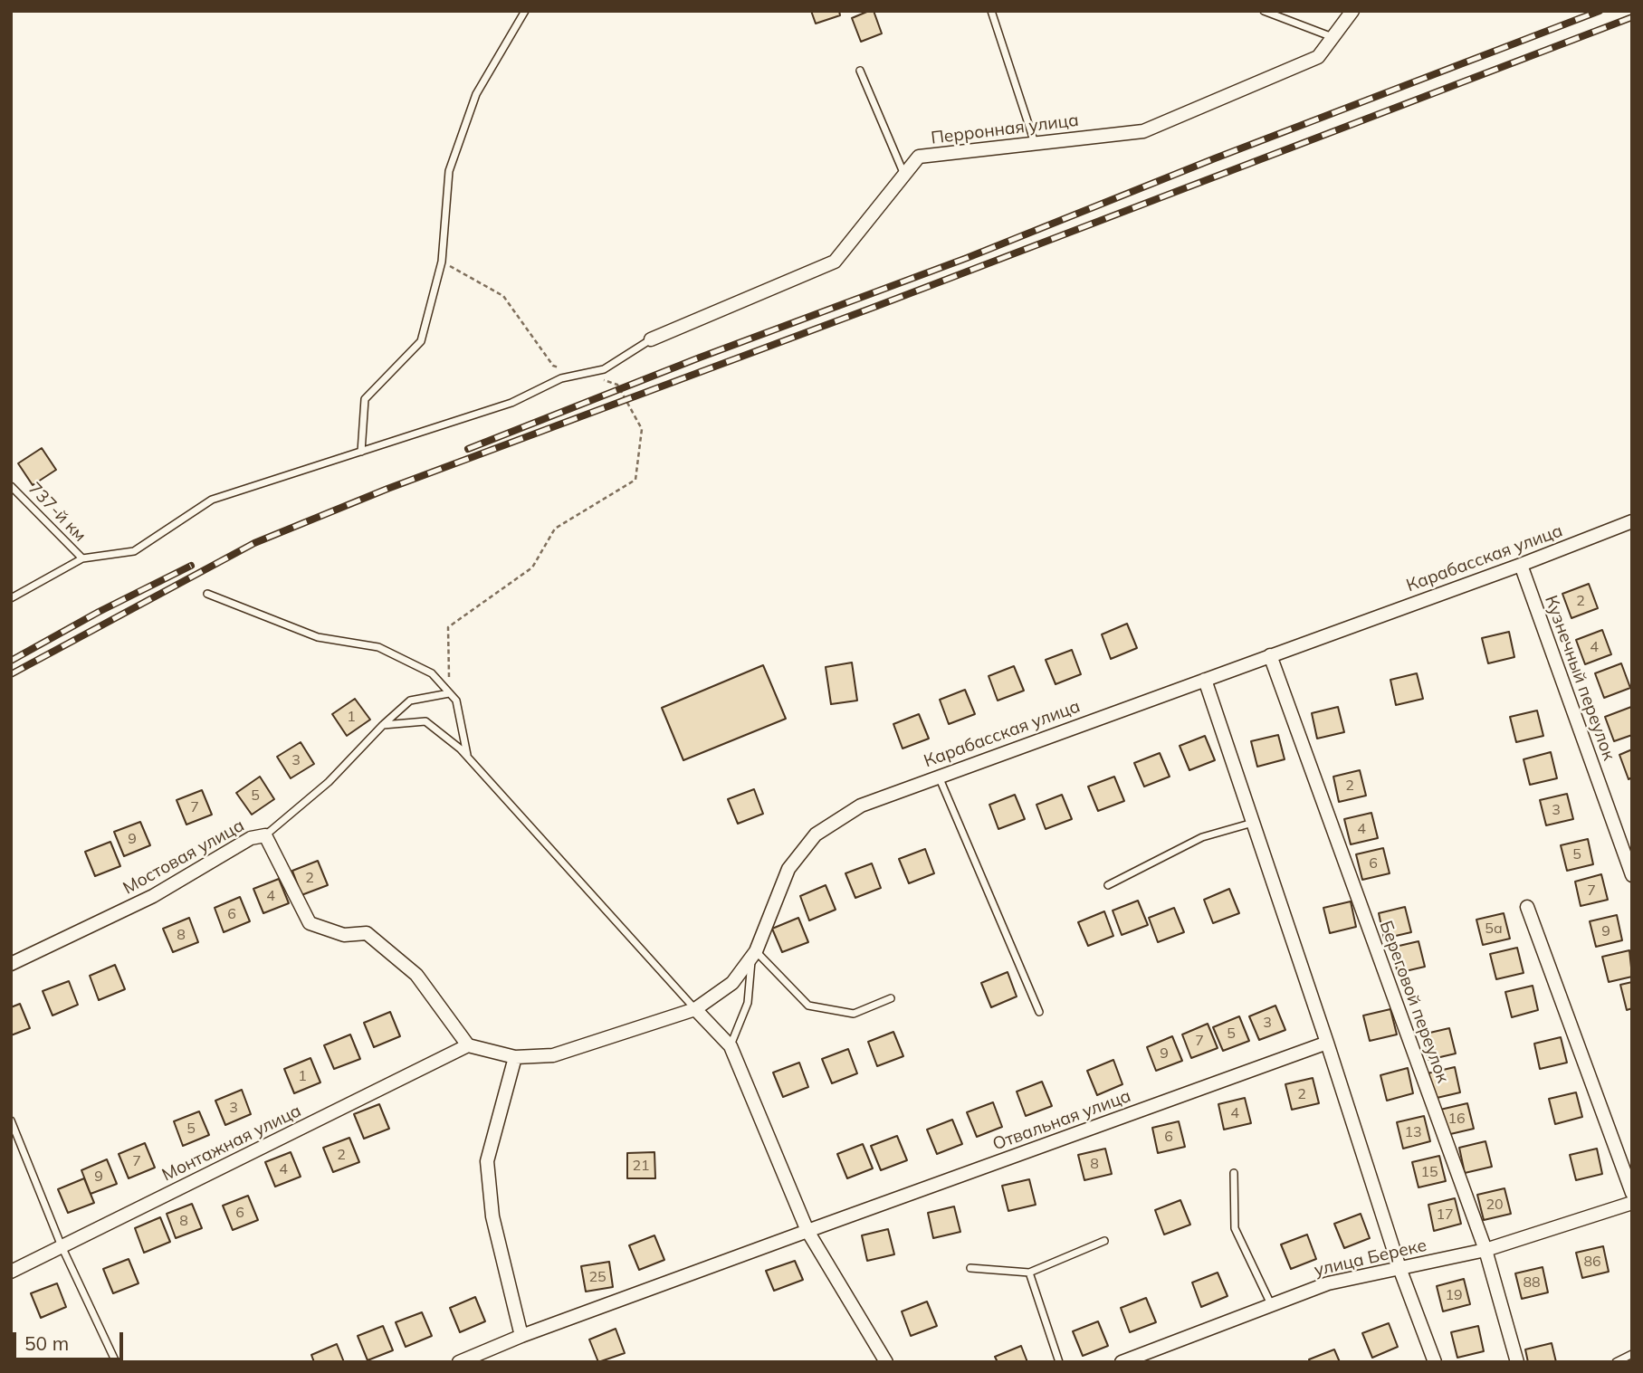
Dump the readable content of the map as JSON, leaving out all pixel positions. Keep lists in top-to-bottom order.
{
  "streets": {
    "street": [
      "Перронная улица",
      "Карабасская улица",
      "Кузнечный переулок",
      "Мостовая улица",
      "Береговой переулок",
      "Отвальная улица",
      "Монтажная улица",
      "улица Береке"
    ],
    "lane": ["737-й км"]
  },
  "crossings": [
    ["Карабасская улица", "Кузнечный переулок"],
    ["Карабасская улица", "Мостовая улица"],
    ["Карабасская улица", "Береговой переулок"],
    ["Карабасская улица", "Монтажная улица"],
    ["Мостовая улица", "Монтажная улица"],
    ["Береговой переулок", "улица Береке"]
  ],
  "house_numbers": [
    "2",
    "4",
    "1",
    "3",
    "2",
    "5",
    "7",
    "3",
    "4",
    "9",
    "5",
    "6",
    "2",
    "7",
    "4",
    "6",
    "5а",
    "9",
    "8",
    "3",
    "5",
    "7",
    "9",
    "1",
    "2",
    "3",
    "4",
    "16",
    "5",
    "13",
    "6",
    "2",
    "7",
    "8",
    "21",
    "4",
    "15",
    "9",
    "20",
    "6",
    "17",
    "8",
    "86",
    "25",
    "88",
    "19"
  ],
  "scale_bar": "50 m"
}
